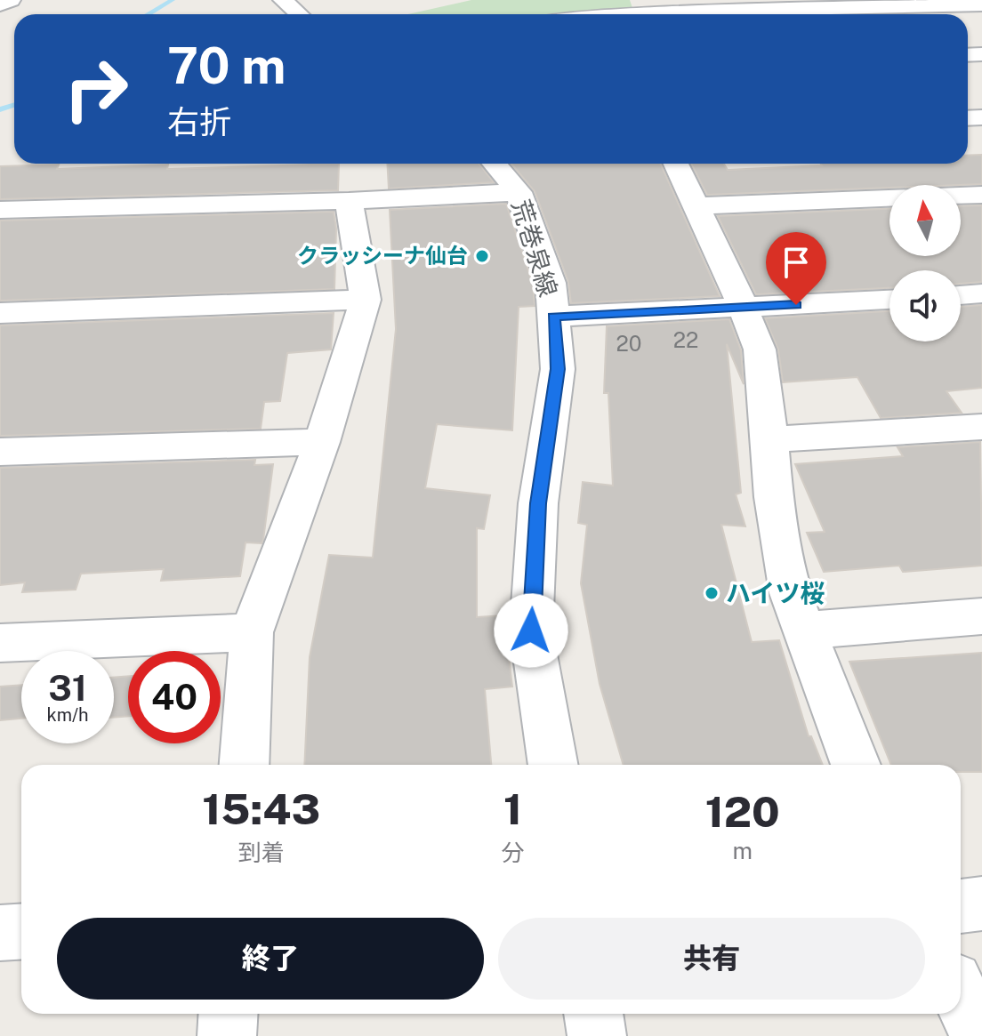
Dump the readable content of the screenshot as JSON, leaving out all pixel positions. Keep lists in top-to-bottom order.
{
  "streets": {
    "street": ["荒巻泉線"]
  },
  "places": ["クラッシーナ仙台", "ハイツ桜"],
  "house_numbers": ["22", "20"],
  "north": "top",
  "page": {
    "turn": ["70 m", "右折"],
    "speed": "31 km/h",
    "limit": "40",
    "eta": [
      "15:43",
      "到着",
      "1",
      "分",
      "120",
      "m"
    ],
    "buttons": ["終了", "共有"]
  }
}
